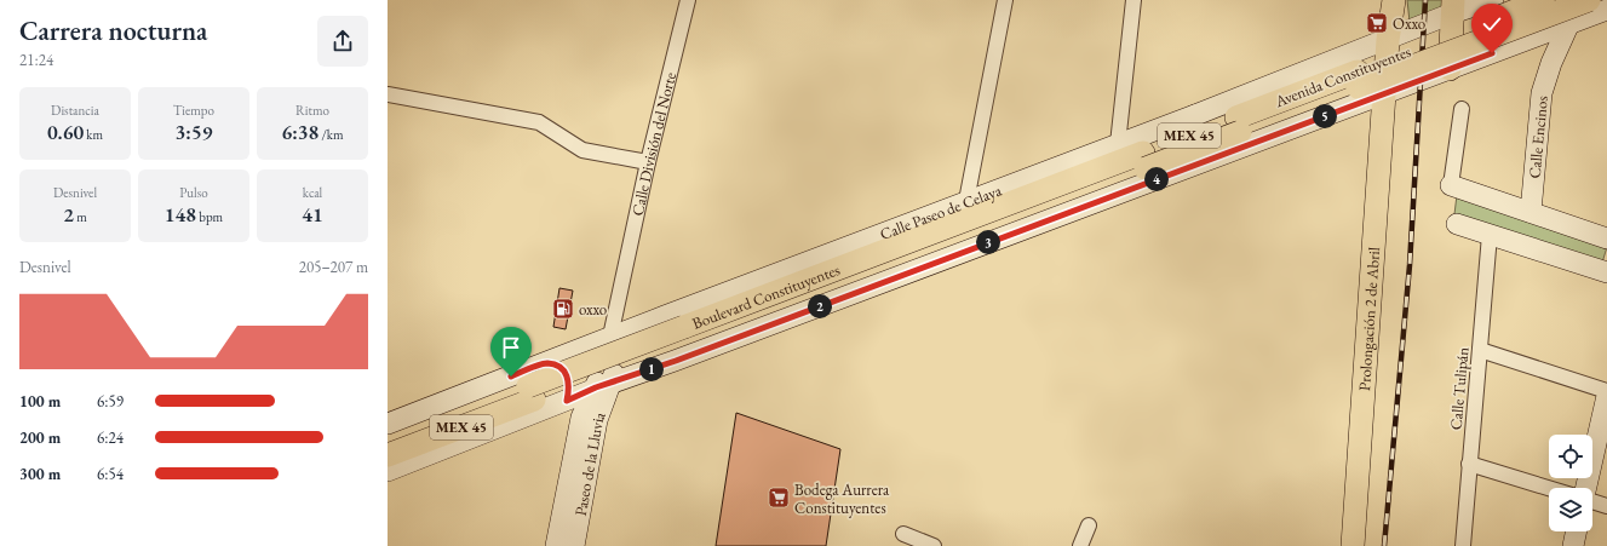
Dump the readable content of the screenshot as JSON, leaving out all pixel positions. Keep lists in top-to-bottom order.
{
  "streets": {
    "main road": [
      "Avenida Constituyentes",
      "MEX 45",
      "Calle Encinos",
      "Calle División del Norte",
      "Calle Paseo de Celaya",
      "Boulevard Constituyentes",
      "Prolongación 2 de Abril",
      "Paseo de la Lluvia"
    ],
    "street": ["Calle Tulipán"]
  },
  "crossings": [
    ["Avenida Constituyentes", "Calle Paseo de Celaya"],
    ["Avenida Constituyentes", "Boulevard Constituyentes"],
    ["Calle Encinos", "Calle Paseo de Celaya"],
    ["Calle División del Norte", "Calle Paseo de Celaya"],
    ["Calle División del Norte", "Paseo de la Lluvia"],
    ["Calle Paseo de Celaya", "Boulevard Constituyentes"],
    ["Calle Paseo de Celaya", "Prolongación 2 de Abril"],
    ["Calle Paseo de Celaya", "Paseo de la Lluvia"]
  ],
  "places": {
    "supermarket": ["Oxxo", "Bodega Aurrera Constituyentes"],
    "fuel station": ["oxxo"]
  },
  "page": {
    "heading": ["Carrera nocturna", "21:24"],
    "stats": [
      ["Distancia", "0.60 km"],
      ["Tiempo", "3:59"],
      ["Ritmo", "6:38 /km"],
      ["Desnivel", "2 m"],
      ["Pulso", "148 bpm"],
      ["kcal", "41"]
    ],
    "pins": [
      "5",
      "4",
      "3",
      "2",
      "1"
    ],
    "chart": ["Desnivel", "205–207 m"],
    "list": [
      {
        "name": "100 m",
        "note": "6:59"
      },
      {
        "name": "200 m",
        "note": "6:24"
      },
      {
        "name": "300 m",
        "note": "6:54"
      }
    ]
  }
}
